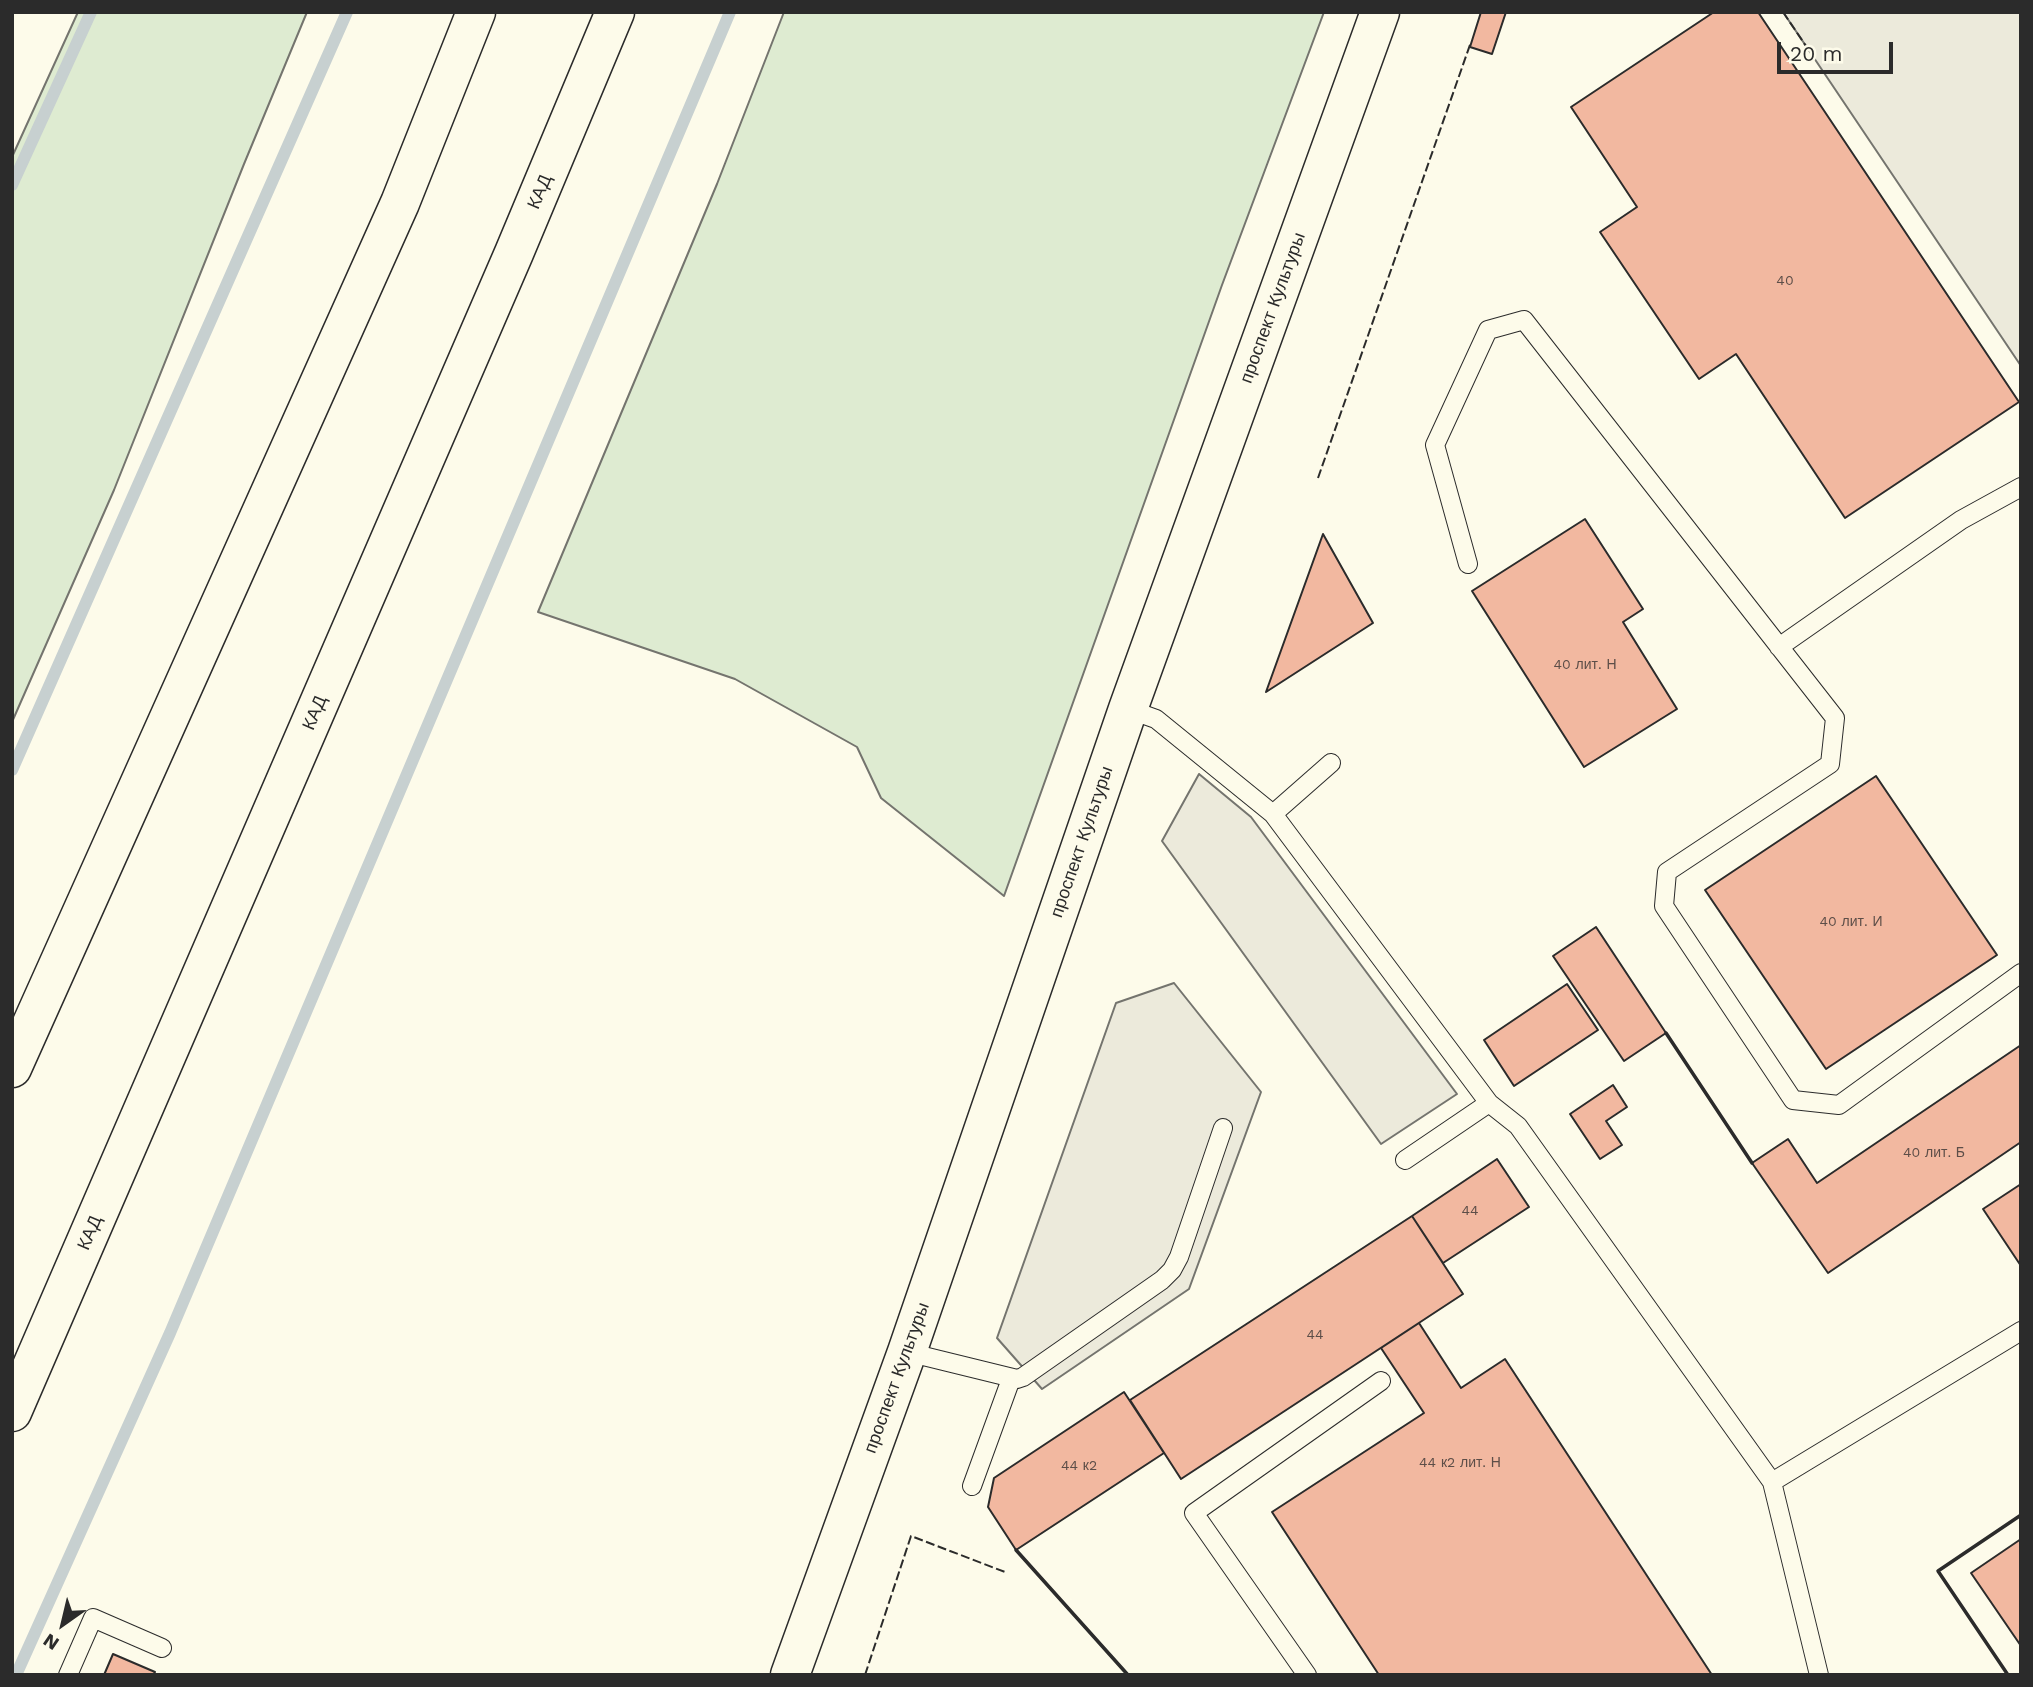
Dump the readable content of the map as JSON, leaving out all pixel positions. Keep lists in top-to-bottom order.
{
  "streets": {
    "main road": ["КАД", "проспект Культуры"]
  },
  "house_numbers": [
    "40",
    "40 лит. Н",
    "40 лит. И",
    "40 лит. Б",
    "44",
    "44",
    "44 к2 лит. Н",
    "44 к2"
  ],
  "scale_bar": "20 m",
  "north": "bottom left"
}
